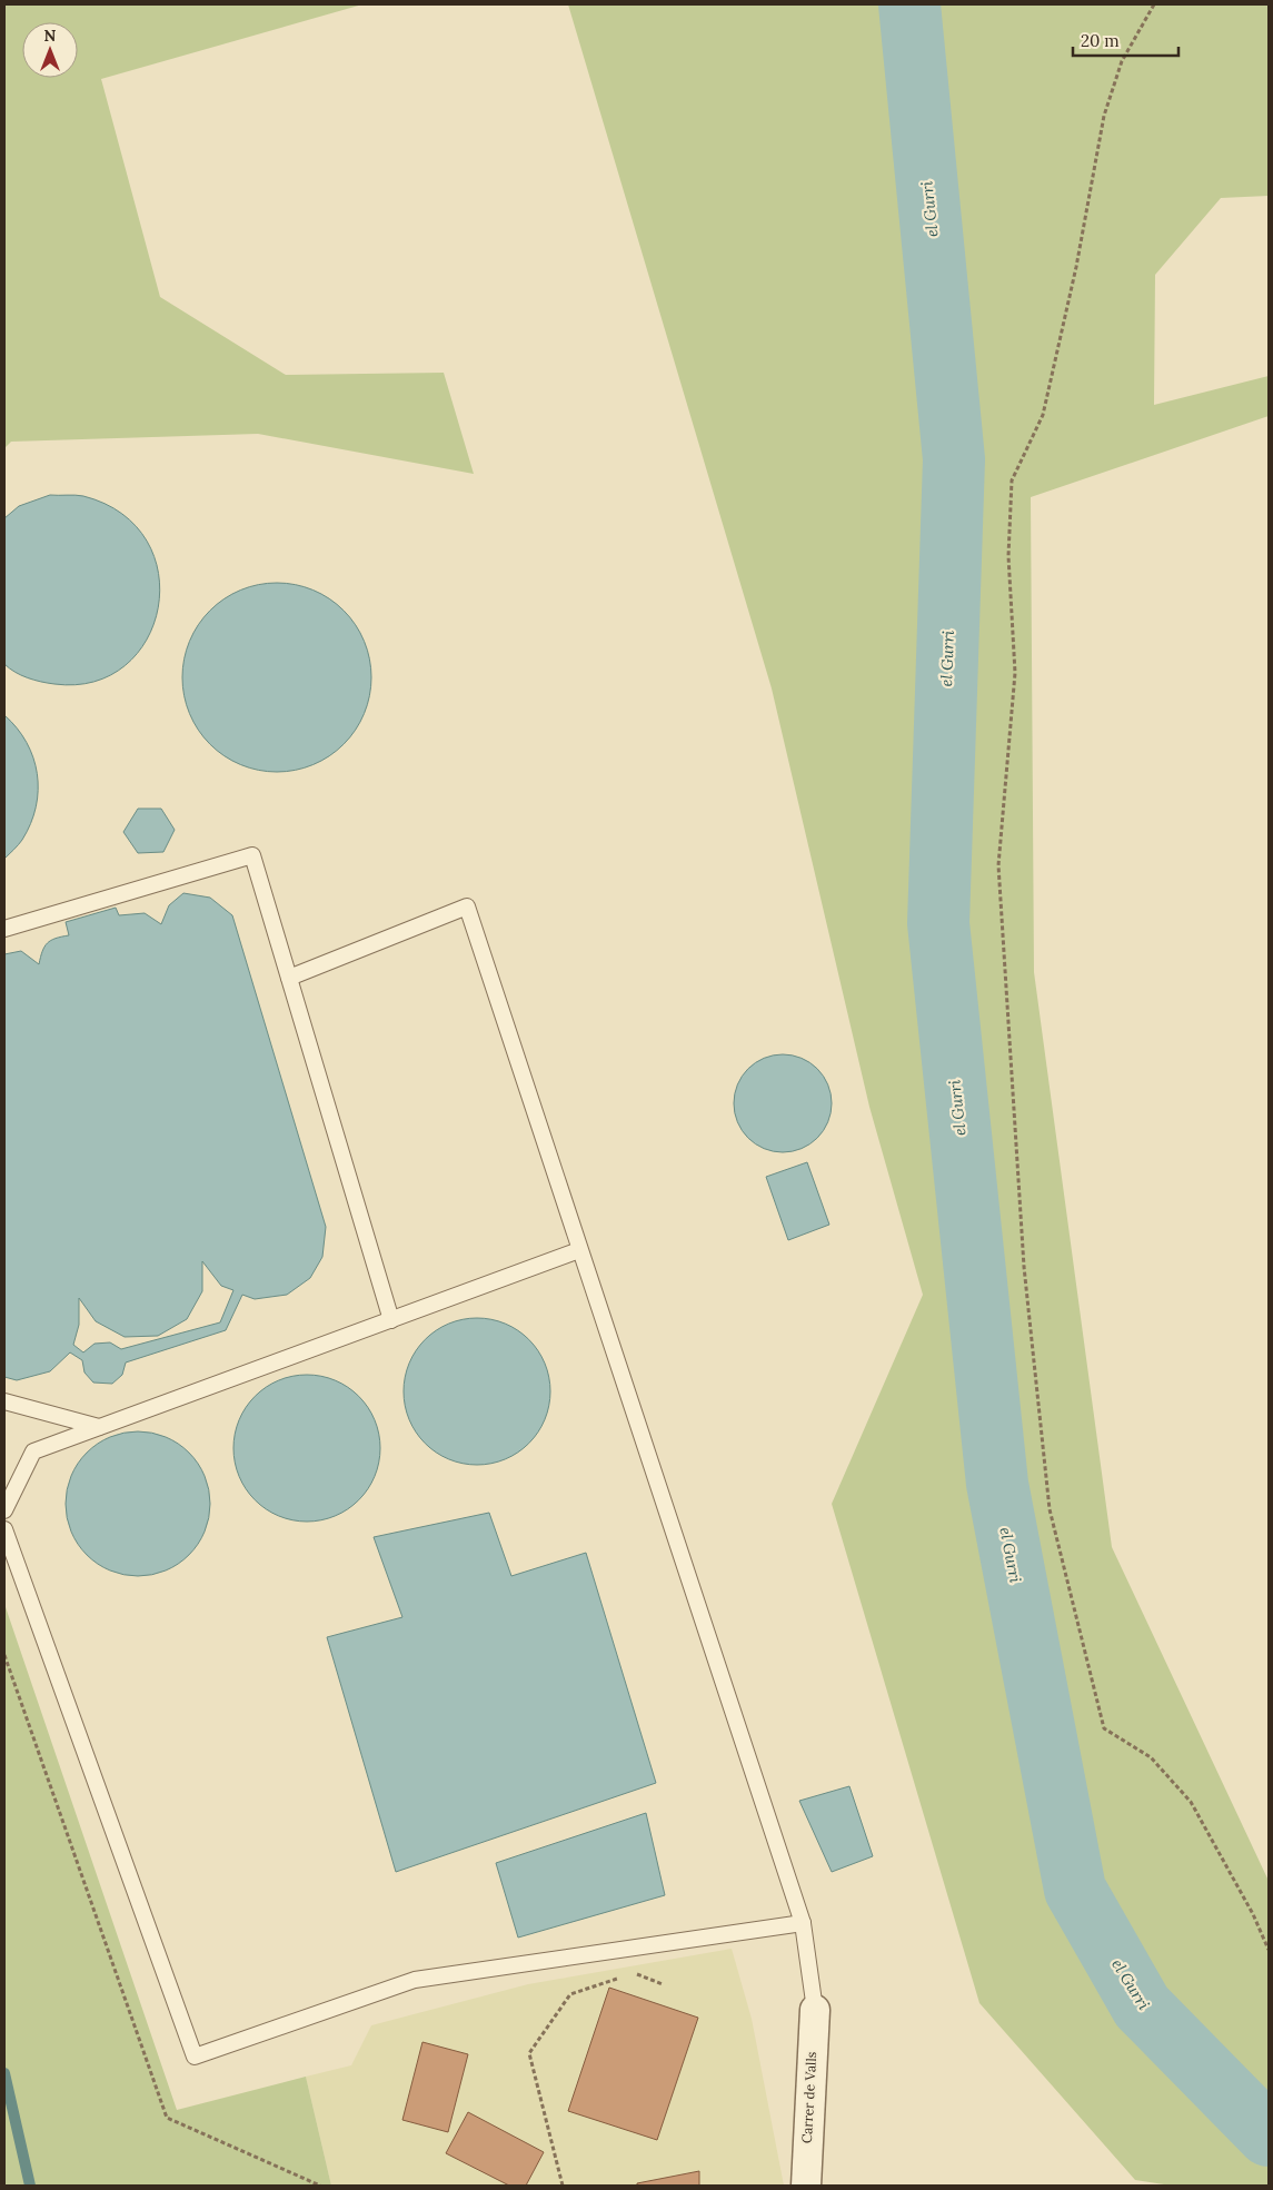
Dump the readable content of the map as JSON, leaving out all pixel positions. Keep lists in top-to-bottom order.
{
  "streets": {
    "street": ["Carrer de Valls"]
  },
  "water": ["el Gurri"],
  "scale_bar": "20 m",
  "north": "top"
}
